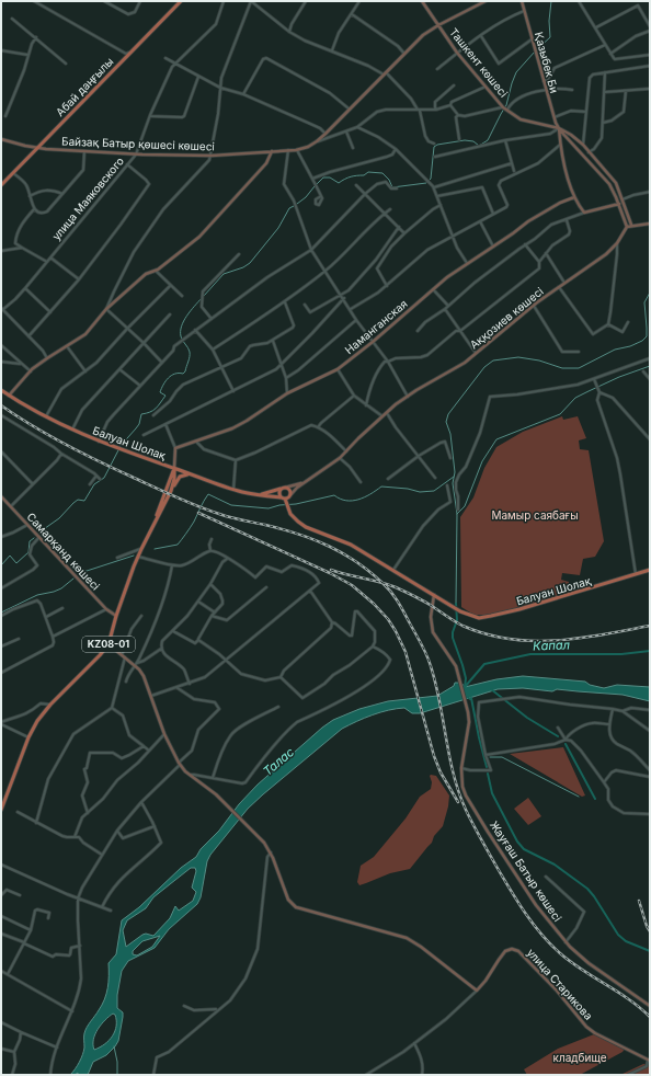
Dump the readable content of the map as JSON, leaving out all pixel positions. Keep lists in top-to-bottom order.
{
  "streets": {
    "main road": ["Абай даңғылы", "Балуан Шолақ", "KZ08-01"],
    "street": [
      "Ташкент көшесі",
      "Қазыбек Би",
      "Байзақ Батыр қөшесі көшесі",
      "улица Маяковского",
      "Аққозиев көшесі",
      "Наманганская",
      "Самарқанд көшесі",
      "Жауғаш Батыр көшесі",
      "улица Старикова"
    ]
  },
  "crossings": [
    ["Ташкент көшесі", "Қазыбек Би"],
    ["Ташкент көшесі", "Байзақ Батыр қөшесі көшесі"],
    ["Абай даңғылы", "Байзақ Батыр қөшесі көшесі"],
    ["Байзақ Батыр қөшесі көшесі", "улица Маяковского"],
    ["Аққозиев көшесі", "Балуан Шолақ"],
    ["Балуан Шолақ", "KZ08-01"],
    ["Балуан Шолақ", "Жауғаш Батыр көшесі"],
    ["Самарқанд көшесі", "KZ08-01"]
  ],
  "water": ["Капал", "Талас"],
  "parks": ["Мамыр саябағы", "кладбище"]
}
